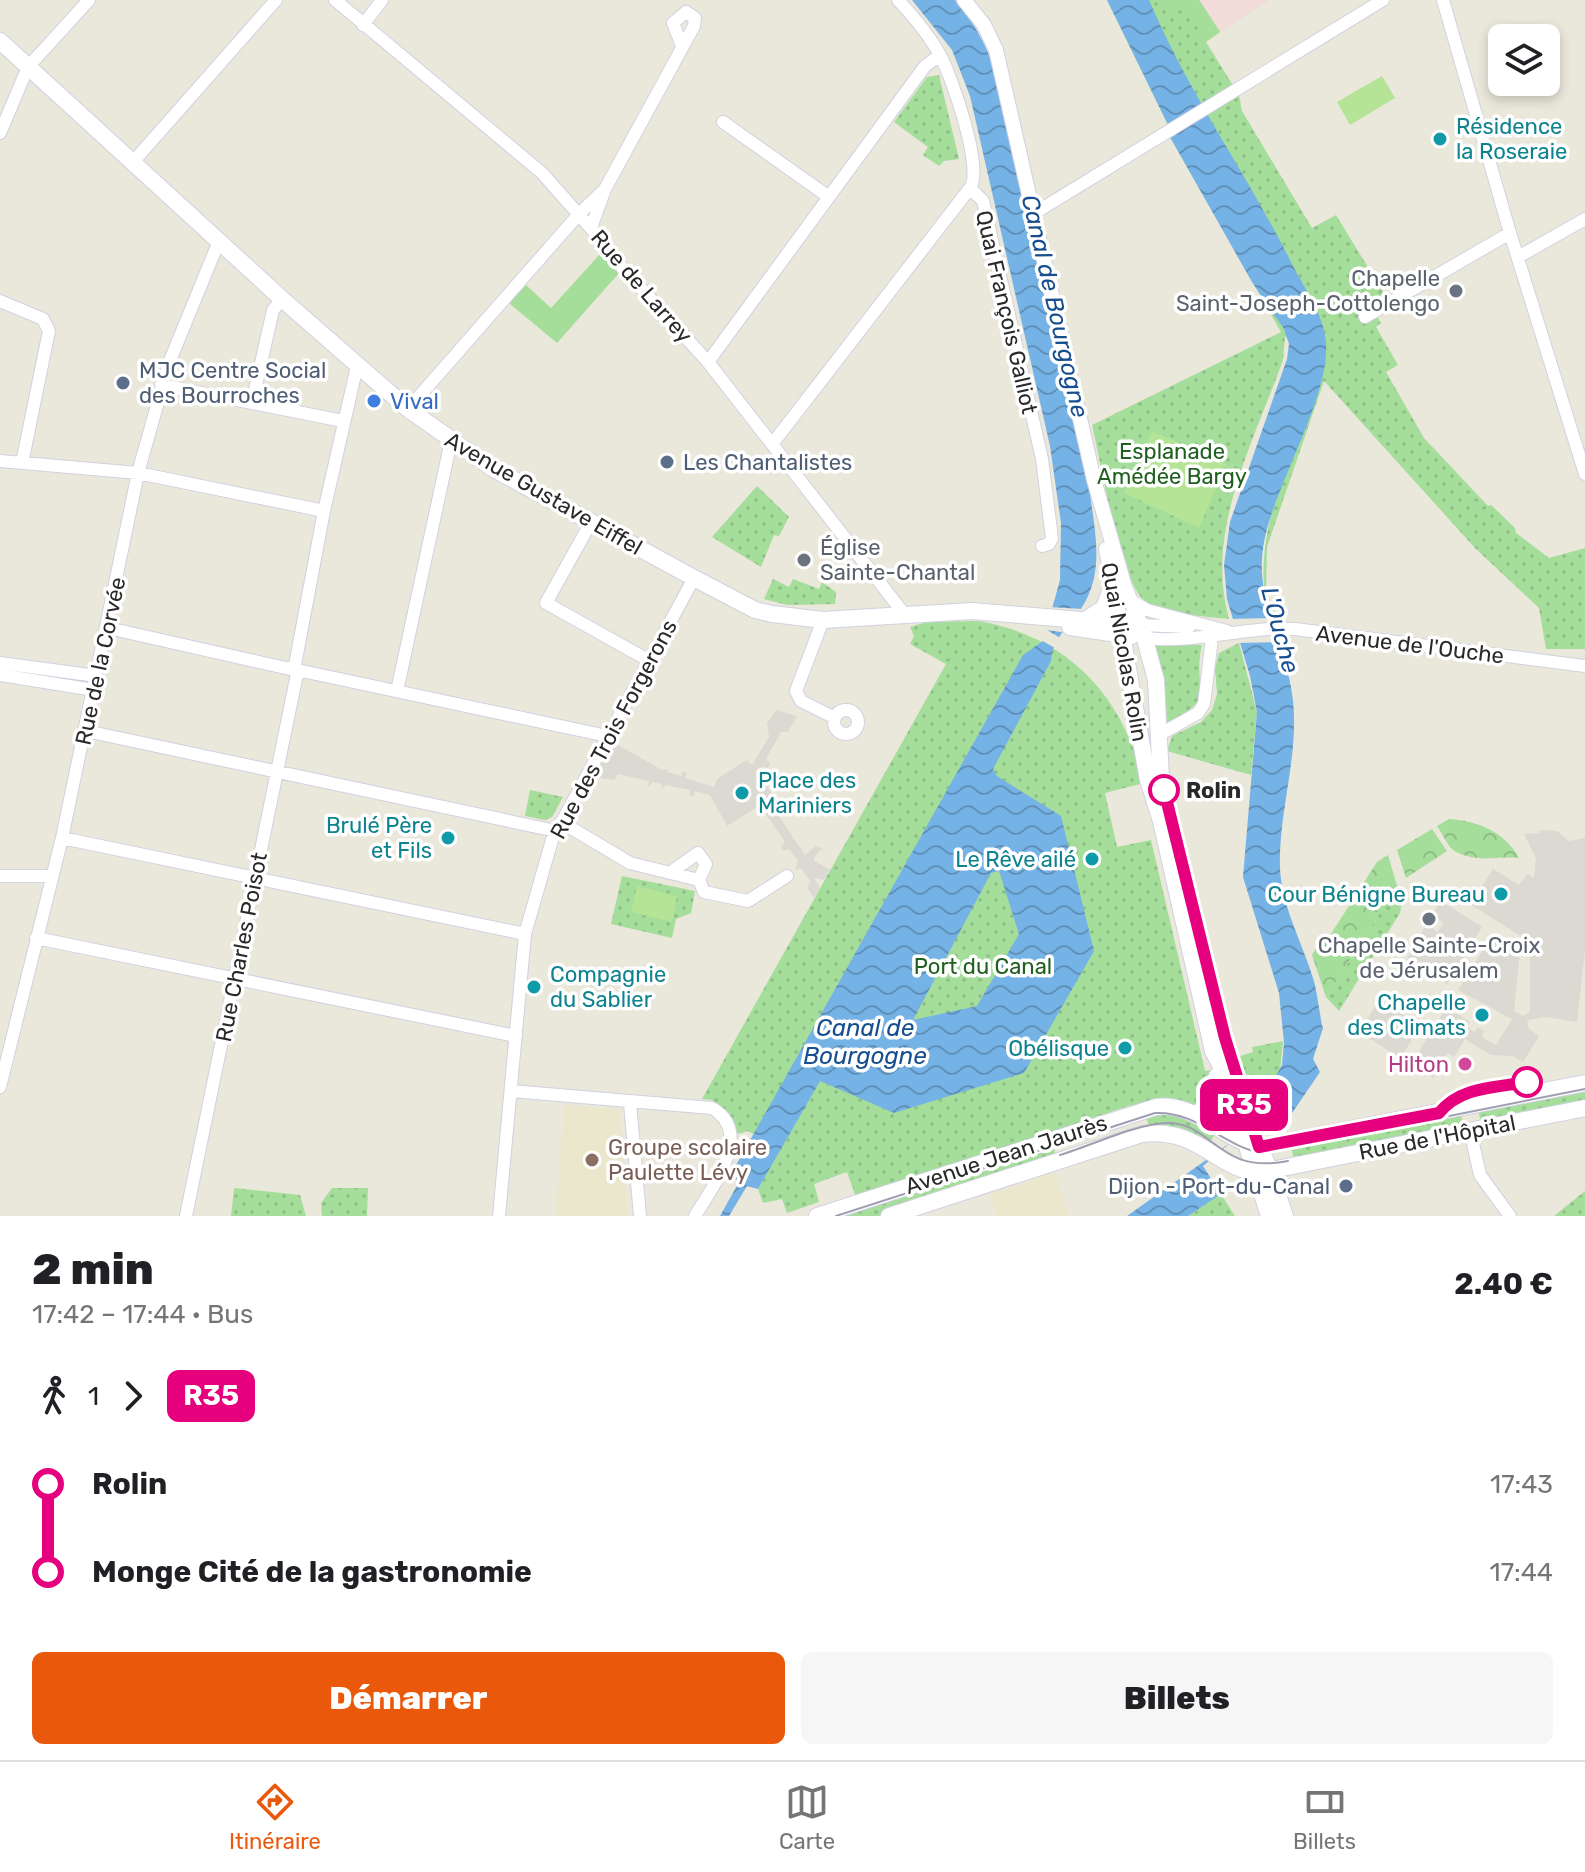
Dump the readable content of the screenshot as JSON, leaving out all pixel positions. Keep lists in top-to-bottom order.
{
  "streets": {
    "main road": [
      "Avenue Gustave Eiffel",
      "Quai Nicolas Rolin",
      "Rue de l'Hôpital",
      "Avenue Jean Jaurès"
    ],
    "street": [
      "Rue de Larrey",
      "Quai François Galliot",
      "Avenue de l'Ouche",
      "Rue de la Corvée",
      "Rue des Trois Forgerons",
      "Rue Charles Poisot"
    ]
  },
  "crossings": [
    ["Rue de Larrey", "Avenue Gustave Eiffel"],
    ["Avenue Gustave Eiffel", "Avenue de l'Ouche"],
    ["Avenue Gustave Eiffel", "Quai Nicolas Rolin"],
    ["Avenue Gustave Eiffel", "Rue de la Corvée"],
    ["Avenue Gustave Eiffel", "Rue des Trois Forgerons"],
    ["Avenue Gustave Eiffel", "Rue Charles Poisot"],
    ["Avenue de l'Ouche", "Quai Nicolas Rolin"],
    ["Quai Nicolas Rolin", "Rue de l'Hôpital"],
    ["Quai Nicolas Rolin", "Avenue Jean Jaurès"],
    ["Rue de l'Hôpital", "Avenue Jean Jaurès"]
  ],
  "water": ["Canal de Bourgogne", "L'Ouche"],
  "parks": ["Esplanade Amédée Bargy", "Port du Canal"],
  "places": [
    "Résidence la Roseraie",
    "Chapelle Saint-Joseph-Cottolengo",
    "MJC Centre Social des Bourroches",
    "Vival",
    "Les Chantalistes",
    "Église Sainte-Chantal",
    "Rolin",
    "Place des Mariniers",
    "Brulé Père et Fils",
    "Le Rêve ailé",
    "Cour Bénigne Bureau",
    "Chapelle Sainte-Croix de Jérusalem",
    "Compagnie du Sablier",
    "Chapelle des Climats",
    "Obélisque",
    "Hilton",
    "Groupe scolaire Paulette Lévy",
    "Dijon - Port-du-Canal"
  ],
  "lines": ["bus line R35"],
  "page": {
    "on_map": "R35",
    "heading": ["2 min", "17:42 – 17:44 · Bus", "2.40 €"],
    "legs": ["1", "R35"],
    "list": [
      {
        "name": "Rolin",
        "value": "17:43"
      },
      {
        "name": "Monge Cité de la gastronomie",
        "value": "17:44"
      }
    ],
    "buttons": ["Démarrer", "Billets"],
    "tabs": ["Itinéraire", "Carte", "Billets"]
  }
}
